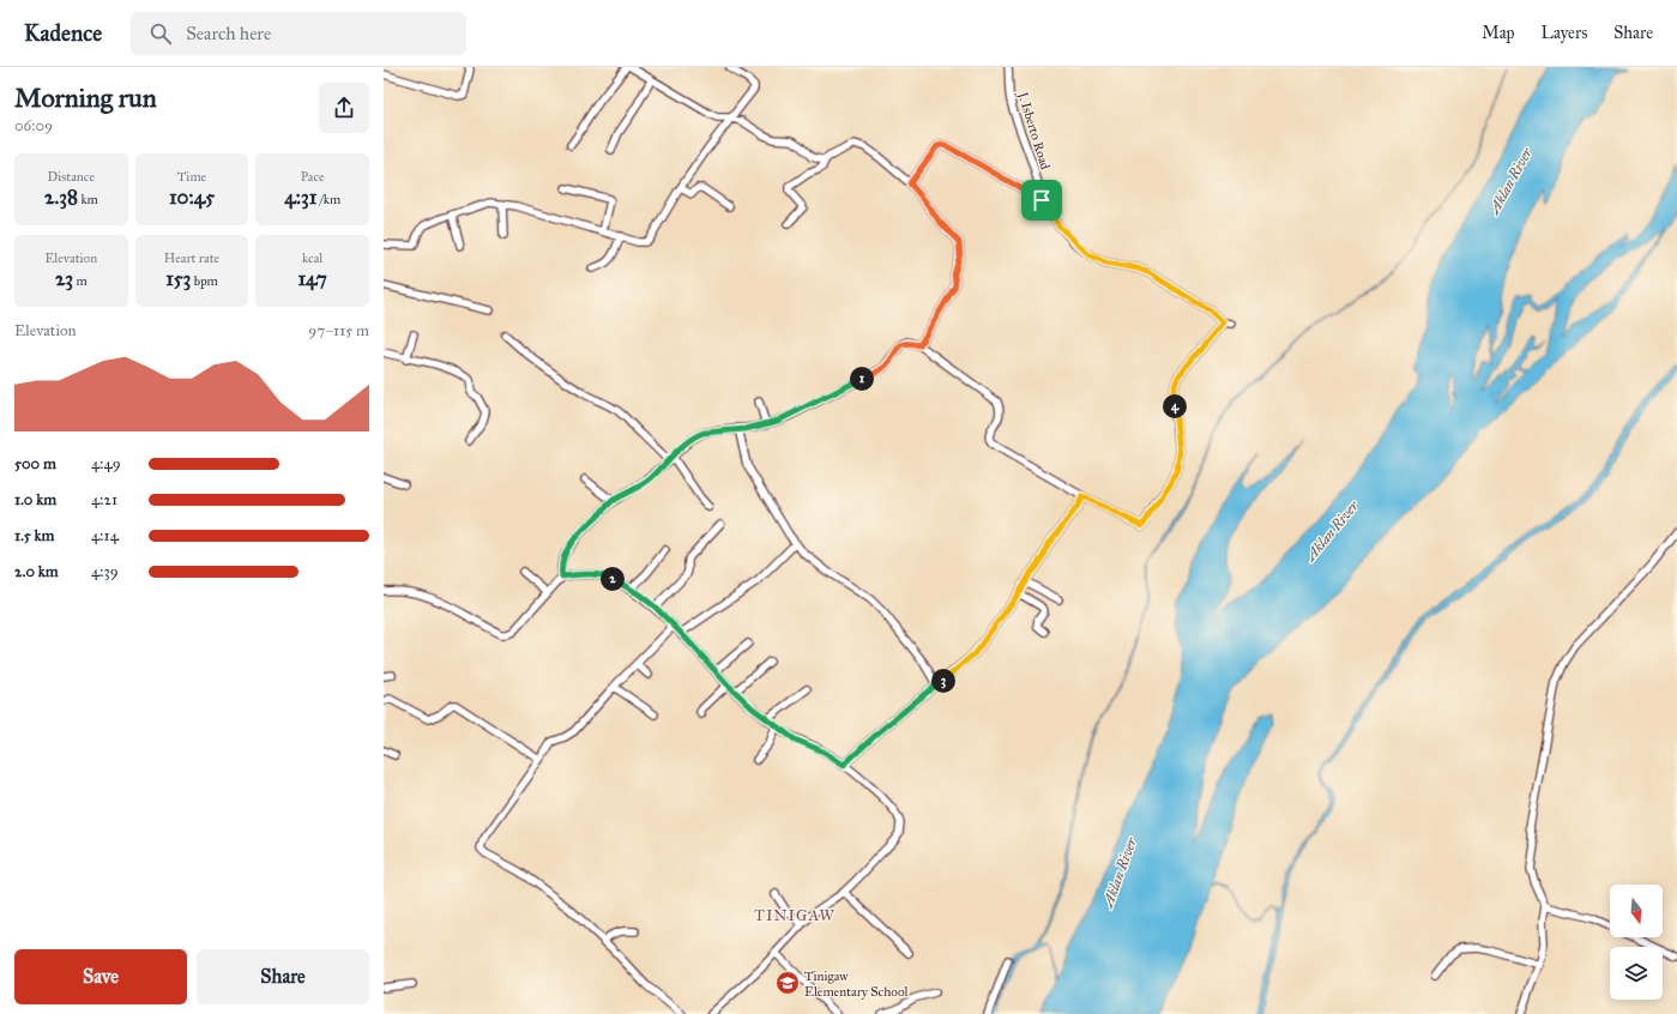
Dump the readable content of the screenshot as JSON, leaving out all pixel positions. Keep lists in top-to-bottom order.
{
  "streets": {
    "street": ["J. Isberto Road"]
  },
  "districts": ["TINIGAW"],
  "water": ["Aklan River"],
  "places": {
    "school or university": ["Tinigaw Elementary School"]
  },
  "north": "bottom",
  "page": {
    "header": "Kadence",
    "search": "Search here",
    "nav": ["Map", "Layers", "Share"],
    "heading": ["Morning run", "06:09"],
    "stats": [
      ["Distance", "2.38 km"],
      ["Time", "10:45"],
      ["Pace", "4:31 /km"],
      ["Elevation", "23 m"],
      ["Heart rate", "153 bpm"],
      ["kcal", "147"]
    ],
    "chart": ["Elevation", "97–115 m"],
    "pins": [
      "1",
      "4",
      "2",
      "3"
    ],
    "list": [
      {
        "name": "500 m",
        "note": "4:49"
      },
      {
        "name": "1.0 km",
        "note": "4:21"
      },
      {
        "name": "1.5 km",
        "note": "4:14"
      },
      {
        "name": "2.0 km",
        "note": "4:39"
      }
    ],
    "buttons": ["Save", "Share"]
  }
}
